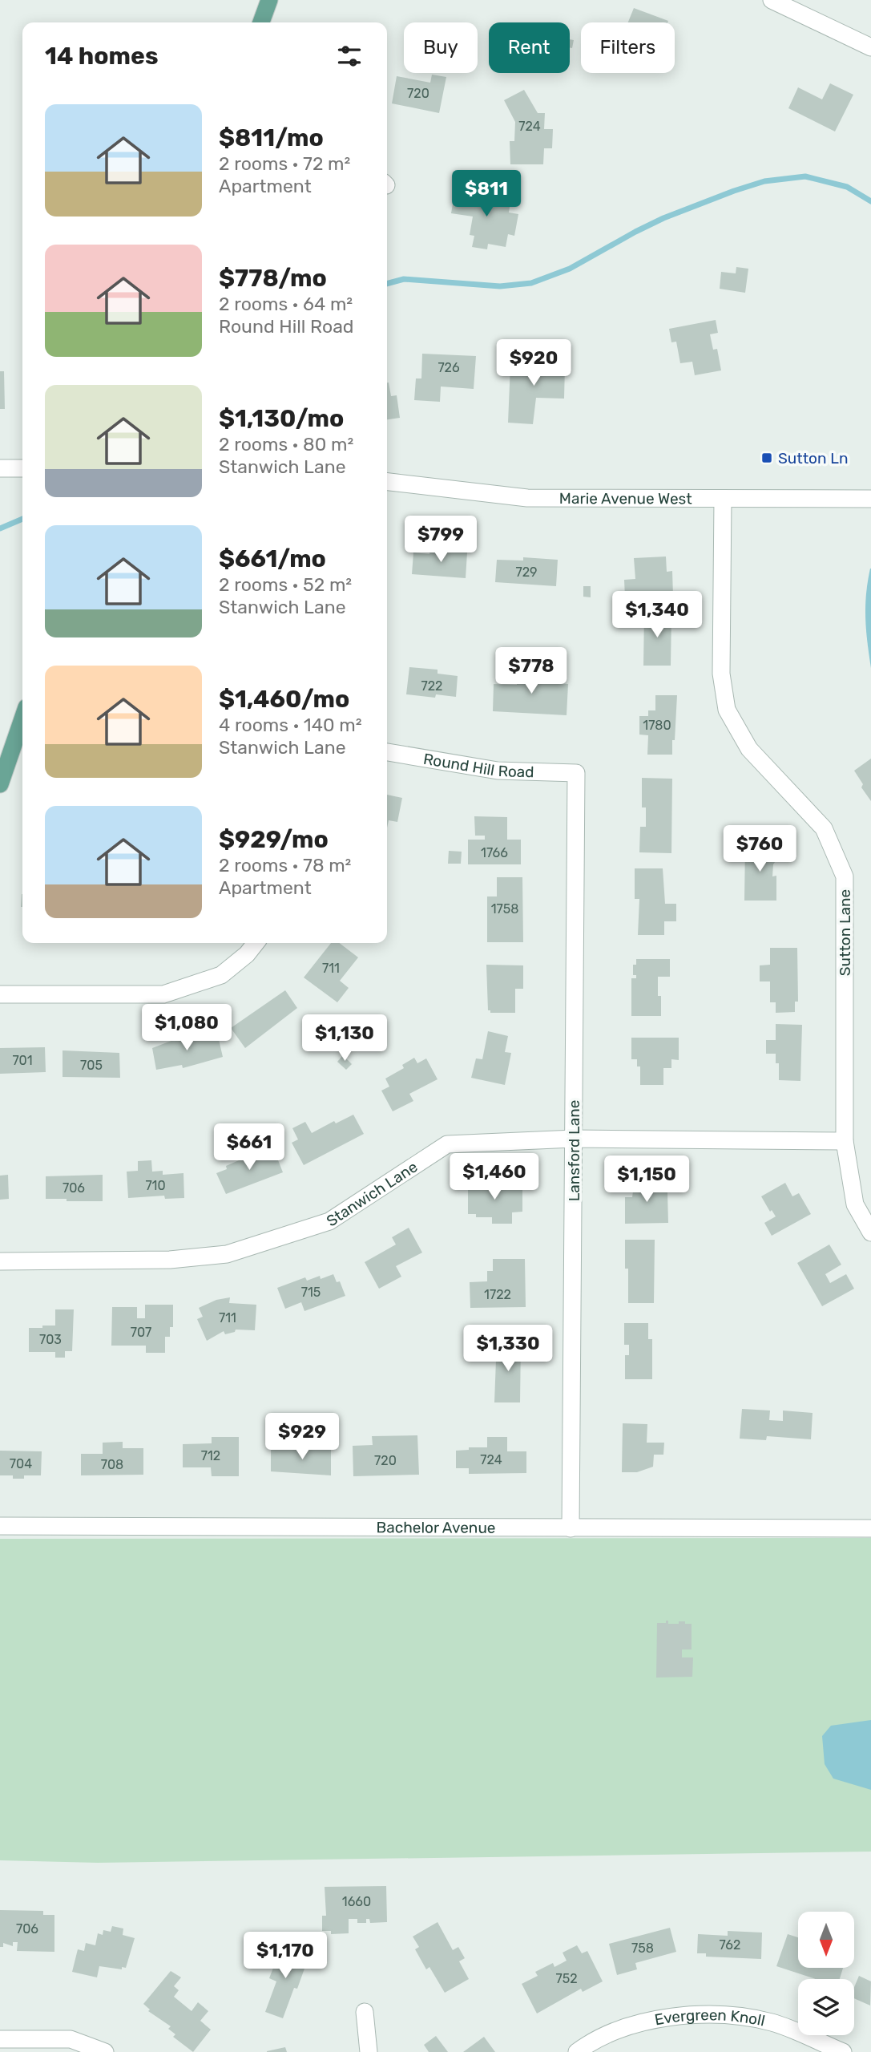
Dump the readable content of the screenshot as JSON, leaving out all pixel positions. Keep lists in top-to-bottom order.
{
  "streets": {
    "street": [
      "Marie Avenue West",
      "Round Hill Road",
      "Sutton Lane",
      "Lansford Lane",
      "Stanwich Lane",
      "Bachelor Avenue",
      "Evergreen Knoll"
    ]
  },
  "crossings": [
    ["Marie Avenue West", "Sutton Lane"],
    ["Round Hill Road", "Lansford Lane"],
    ["Sutton Lane", "Stanwich Lane"],
    ["Lansford Lane", "Stanwich Lane"],
    ["Lansford Lane", "Bachelor Avenue"]
  ],
  "places": {
    "transit": ["Sutton Ln"]
  },
  "house_numbers": [
    "720",
    "724",
    "726",
    "729",
    "722",
    "1780",
    "1766",
    "1758",
    "711",
    "701",
    "705",
    "710",
    "706",
    "715",
    "1722",
    "711",
    "707",
    "703",
    "712",
    "724",
    "720",
    "704",
    "708",
    "1660",
    "706",
    "762",
    "758",
    "752"
  ],
  "north": "bottom",
  "page": {
    "chip": ["Buy", "Rent", "Filters"],
    "heading": "14 homes",
    "list": [
      {
        "name": "$811/mo",
        "note": "2 rooms · 72 m² · Apartment"
      },
      {
        "name": "$778/mo",
        "note": "2 rooms · 64 m² · Round Hill Road"
      },
      {
        "name": "$1,130/mo",
        "note": "2 rooms · 80 m² · Stanwich Lane"
      },
      {
        "name": "$661/mo",
        "note": "2 rooms · 52 m² · Stanwich Lane"
      },
      {
        "name": "$1,460/mo",
        "note": "4 rooms · 140 m² · Stanwich Lane"
      },
      {
        "name": "$929/mo",
        "note": "2 rooms · 78 m² · Apartment"
      }
    ],
    "price": [
      "$811",
      "$920",
      "$799",
      "$1,340",
      "$778",
      "$760",
      "$1,080",
      "$1,130",
      "$661",
      "$1,460",
      "$1,150",
      "$1,330",
      "$929",
      "$1,170"
    ]
  }
}
